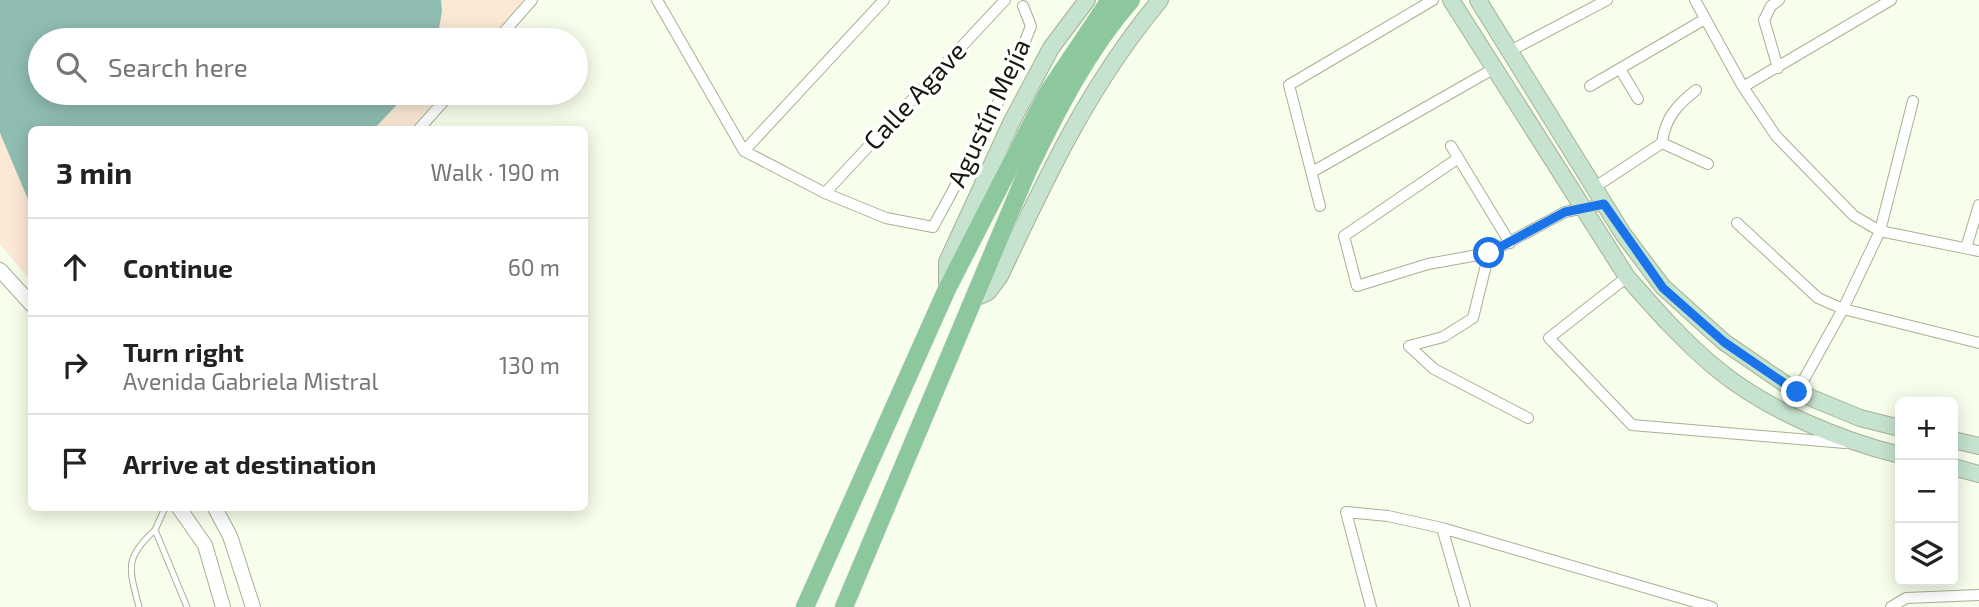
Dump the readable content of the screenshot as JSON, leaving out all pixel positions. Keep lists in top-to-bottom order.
{
  "streets": {
    "street": ["Calle Agave", "Agustín Mejía"]
  },
  "crossings": [
    ["Calle Agave", "Agustín Mejía"]
  ],
  "page": {
    "search": "Search here",
    "heading": ["3 min", "Walk · 190 m"],
    "list": [
      ["Continue", "60 m"],
      ["Turn right", "Avenida Gabriela Mistral", "130 m"],
      "Arrive at destination"
    ],
    "map_buttons": ["+", "−"]
  }
}
